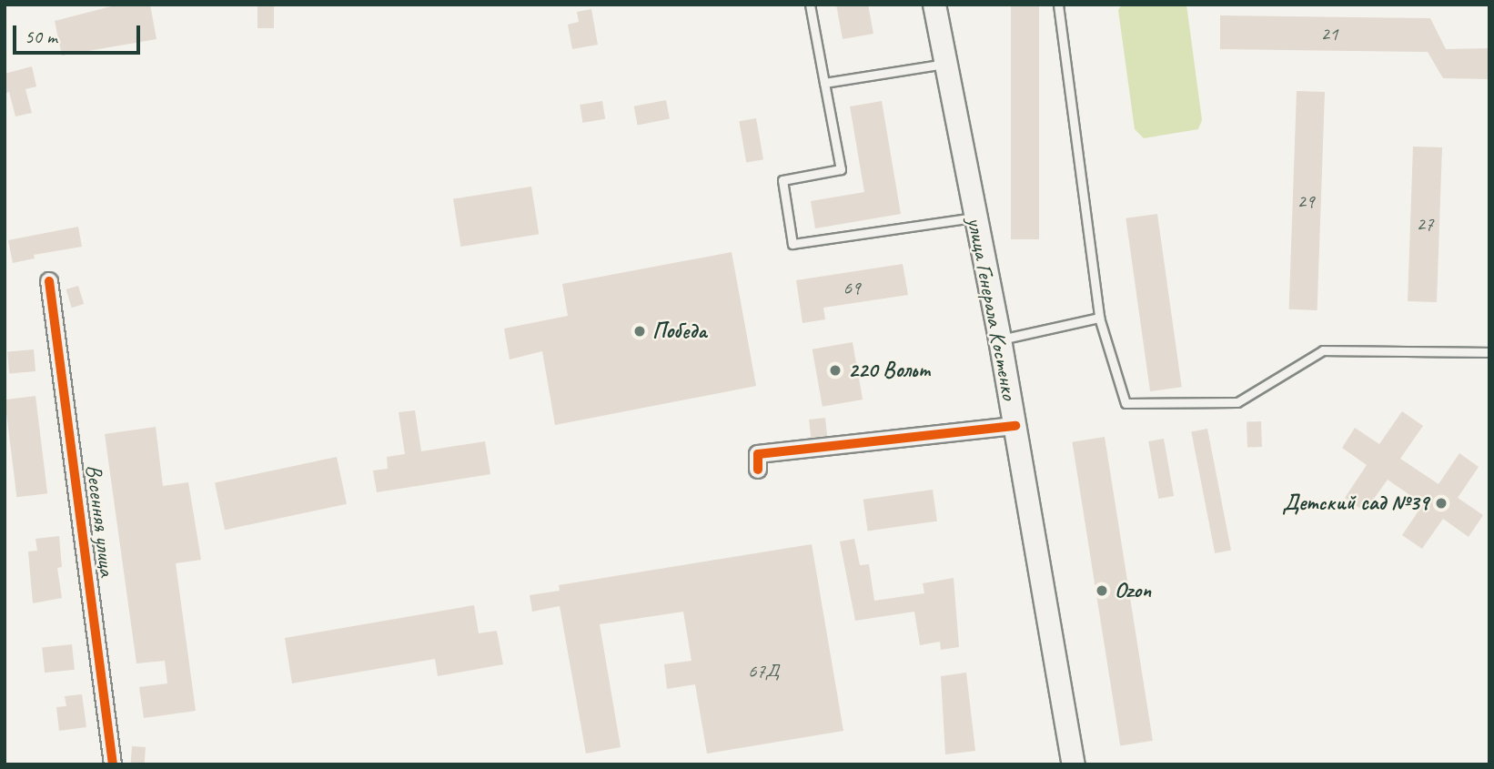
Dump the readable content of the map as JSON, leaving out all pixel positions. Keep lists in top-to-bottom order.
{
  "streets": {
    "main road": ["улица Генерала Костенко"],
    "street": ["Весенняя улица"]
  },
  "places": [
    "Победа",
    "220 Вольт",
    "Детский сад №39",
    "Ozon"
  ],
  "house_numbers": [
    "21",
    "29",
    "27",
    "69",
    "67Д"
  ],
  "scale_bar": "50 m"
}
